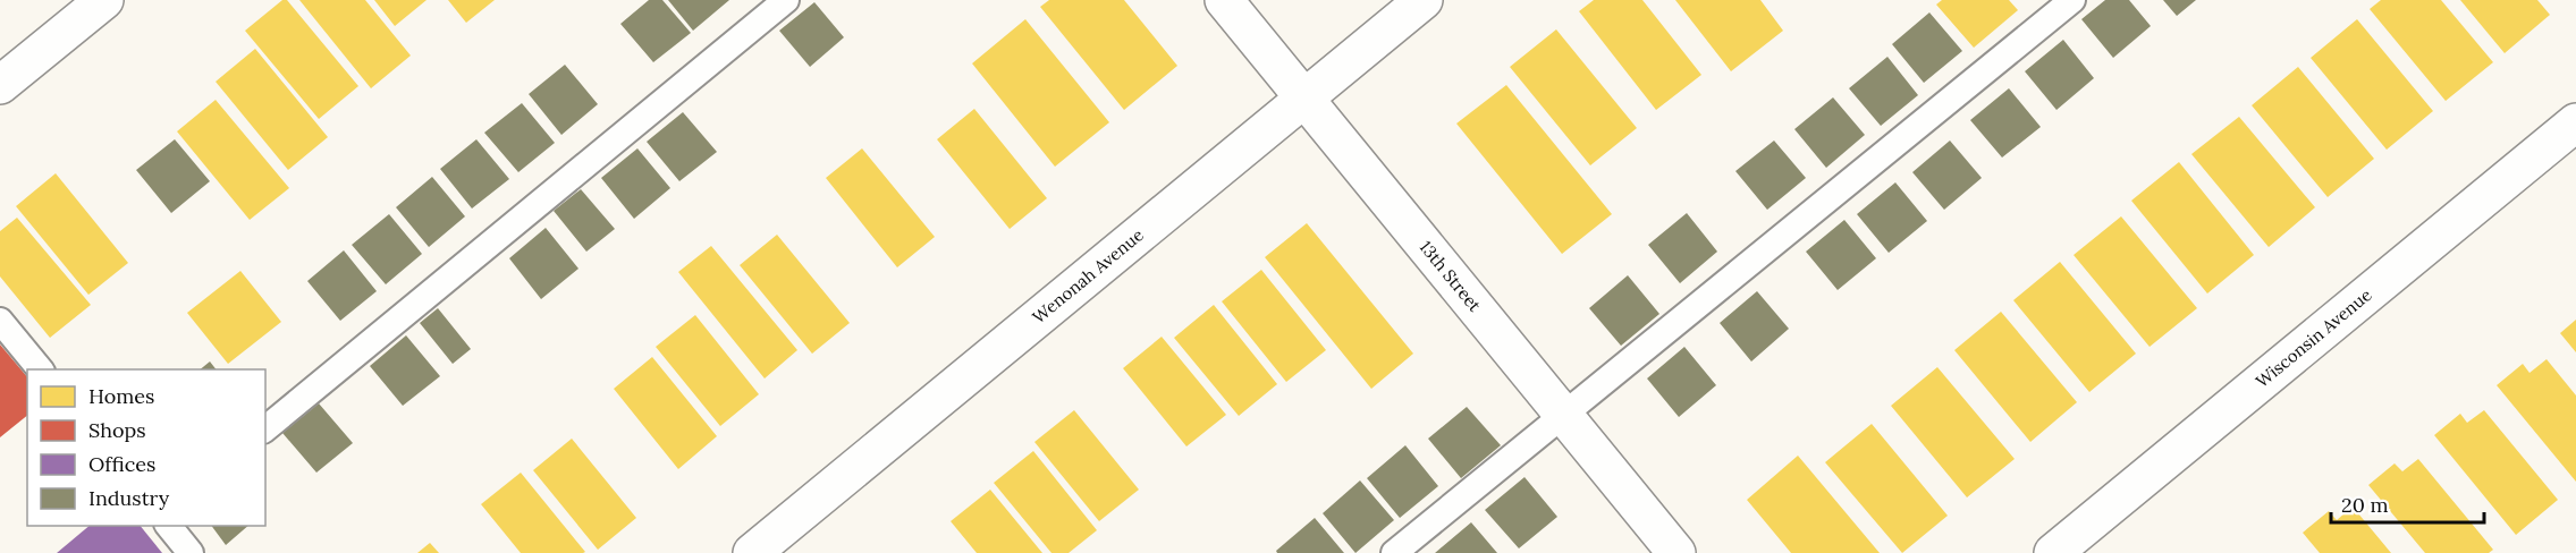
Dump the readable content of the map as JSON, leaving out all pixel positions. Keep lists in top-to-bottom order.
{
  "streets": {
    "street": ["Wenonah Avenue", "13th Street", "Wisconsin Avenue"]
  },
  "crossings": [
    ["Wenonah Avenue", "13th Street"]
  ],
  "legend": [
    "Homes",
    "Shops",
    "Offices",
    "Industry"
  ],
  "scale_bar": "20 m"
}
